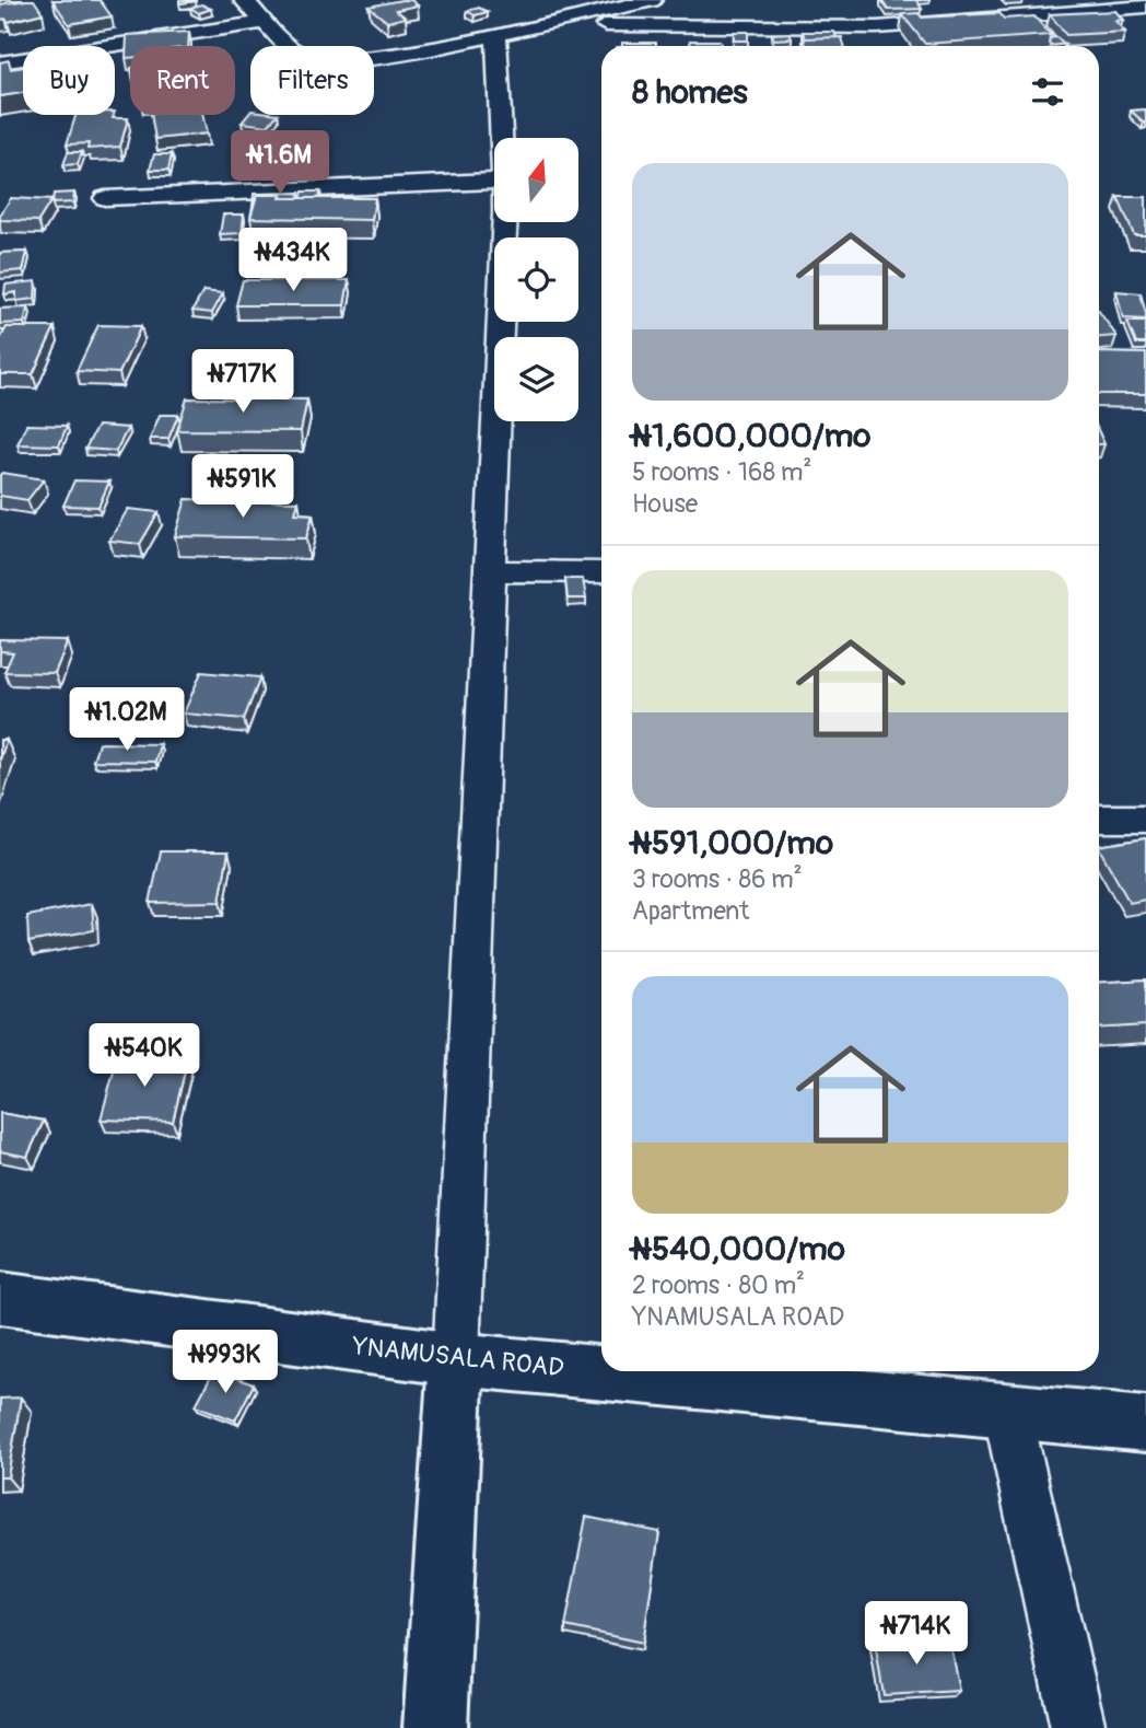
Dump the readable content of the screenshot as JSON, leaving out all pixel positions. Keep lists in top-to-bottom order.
{
  "streets": {
    "main road": ["YNAMUSALA ROAD"]
  },
  "north": "top",
  "page": {
    "chip": ["Buy", "Rent", "Filters"],
    "heading": "8 homes",
    "price": [
      "₦1.6M",
      "₦434K",
      "₦717K",
      "₦591K",
      "₦1.02M",
      "₦540K",
      "₦993K",
      "₦714K"
    ],
    "list": [
      {
        "name": "₦1,600,000/mo",
        "note": "5 rooms · 168 m² · House"
      },
      {
        "name": "₦591,000/mo",
        "note": "3 rooms · 86 m² · Apartment"
      },
      {
        "name": "₦540,000/mo",
        "note": "2 rooms · 80 m² · YNAMUSALA ROAD"
      }
    ]
  }
}
